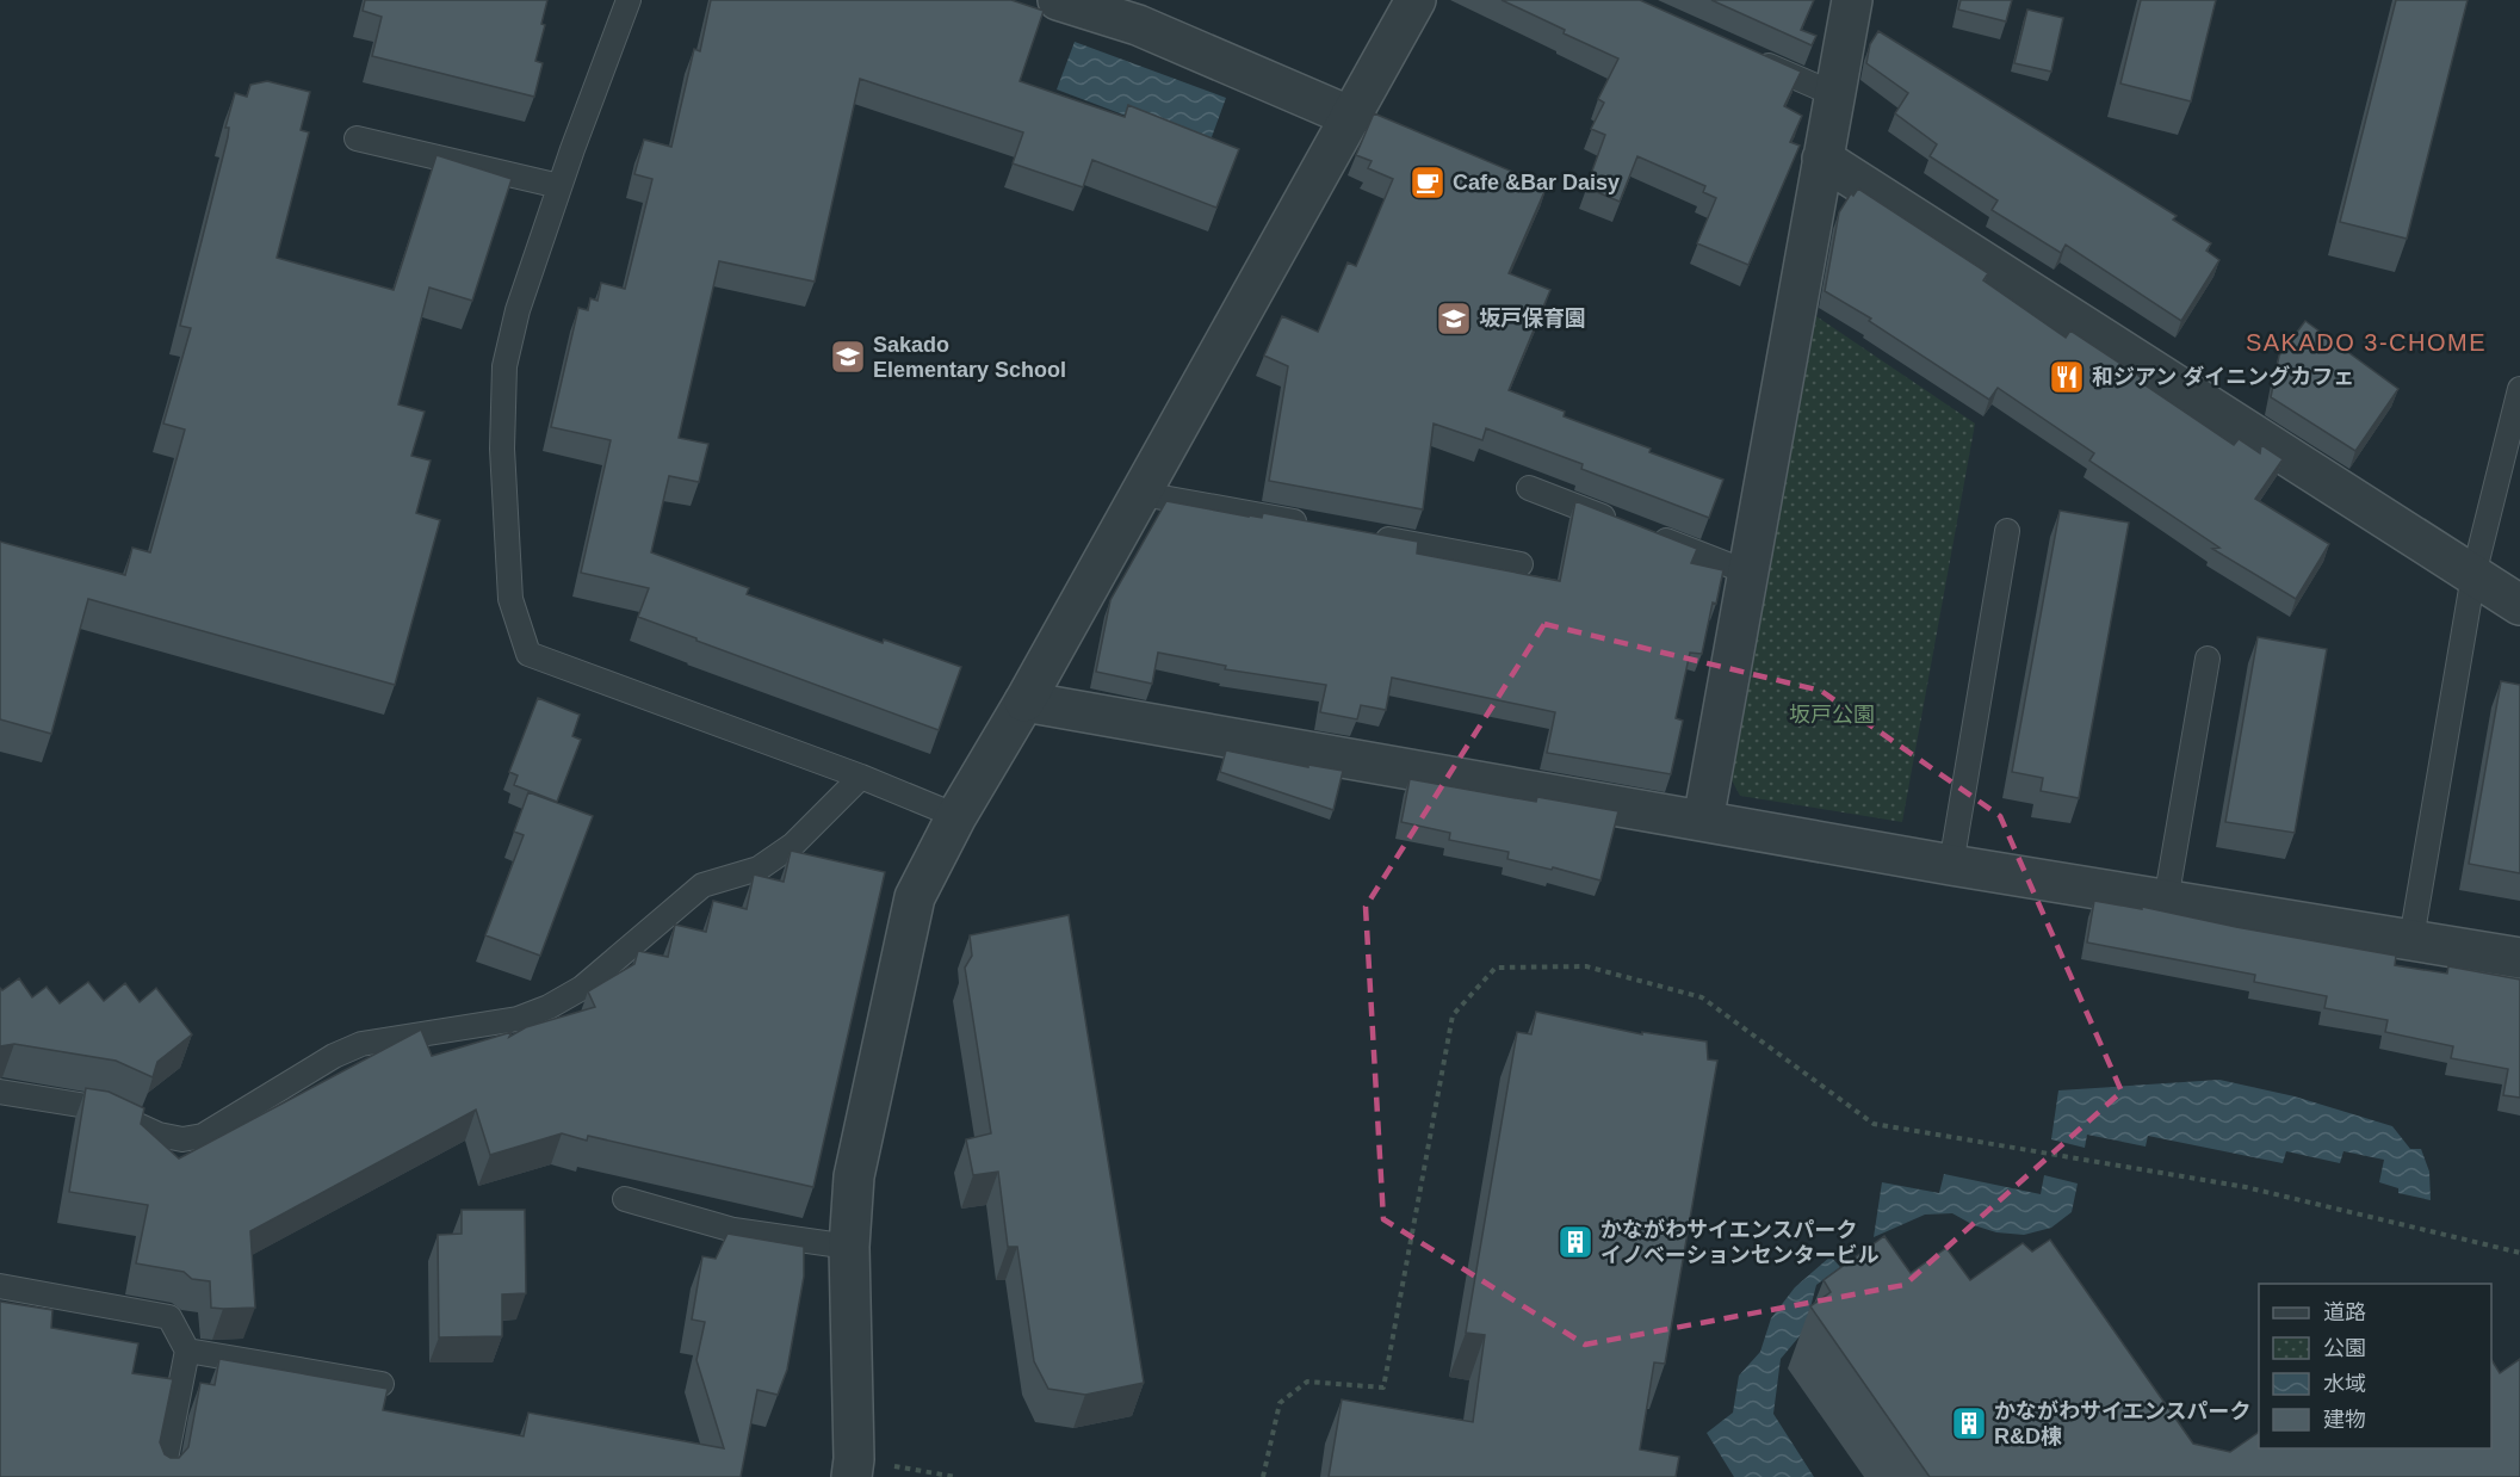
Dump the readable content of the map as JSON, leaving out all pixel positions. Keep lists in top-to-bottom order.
{
  "districts": ["SAKADO 3-CHOME"],
  "parks": ["坂戸公園"],
  "places": {
    "cafe": ["Cafe &Bar Daisy"],
    "school or university": ["坂戸保育園", "Sakado Elementary School"],
    "restaurant": ["和ジアン ダイニングカフェ"],
    "building": ["かながわサイエンスパーク イノベーションセンタービル", "かながわサイエンスパーク R&D棟"]
  },
  "legend": [
    "道路",
    "公園",
    "水域",
    "建物"
  ]
}
